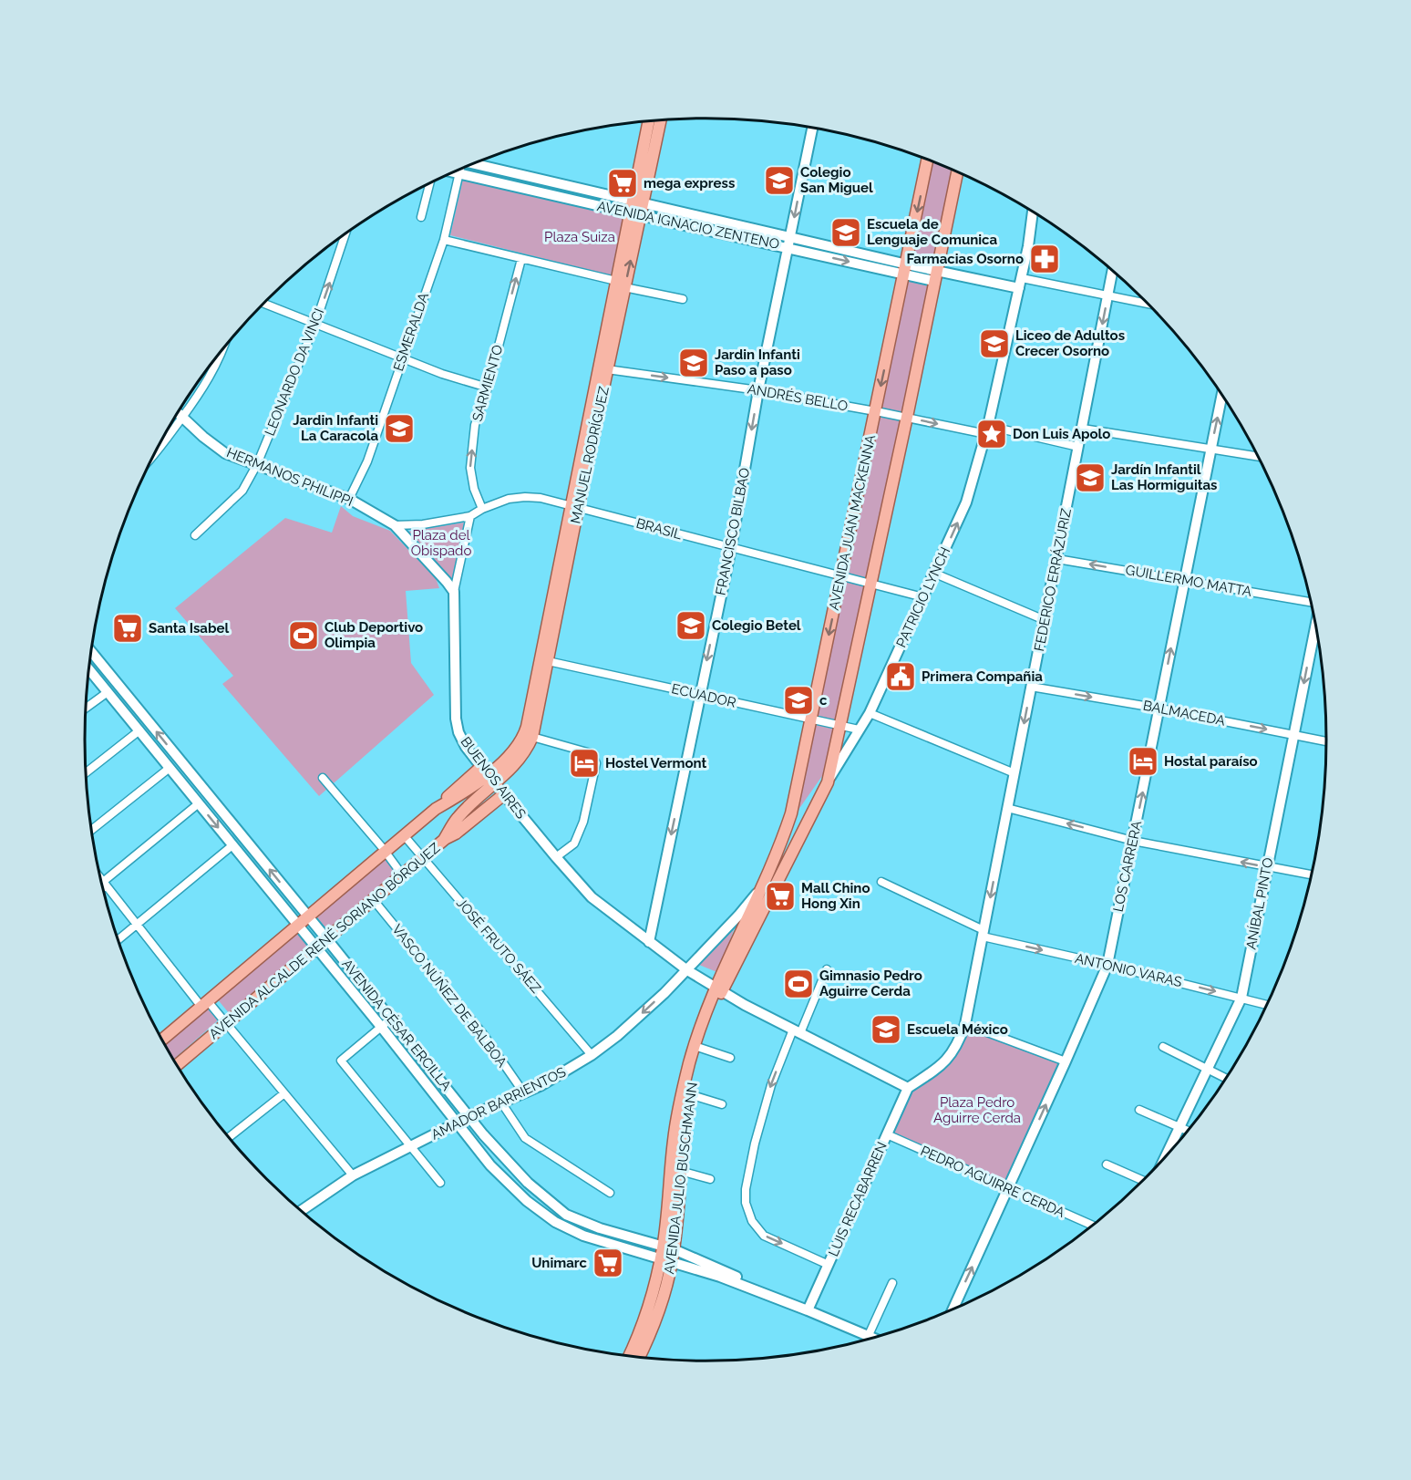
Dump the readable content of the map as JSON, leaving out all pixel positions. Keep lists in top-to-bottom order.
{
  "streets": {
    "main road": [
      "MANUEL RODRÍGUEZ",
      "AVENIDA JUAN MACKENNA",
      "PATRICIO LYNCH",
      "AVENIDA ALCALDE RENÉ SORIANO BÓRQUEZ",
      "AVENIDA JULIO BUSCHMANN"
    ],
    "street": [
      "AVENIDA IGNACIO ZENTENO",
      "ESMERALDA",
      "LEONARDO DA VINCI",
      "SARMIENTO",
      "ANDRÉS BELLO",
      "HERMANOS PHILIPPI",
      "BRASIL",
      "FRANCISCO BILBAO",
      "FEDERICO ERRÁZURIZ",
      "GUILLERMO MATTA",
      "ECUADOR",
      "BALMACEDA",
      "BUENOS AIRES",
      "LOS CARRERA",
      "ANÍBAL PINTO",
      "JOSÉ FRUTO SÁEZ",
      "ANTONIO VARAS",
      "VASCO NÚÑEZ DE BALBOA",
      "AVENIDA CÉSAR ERCILLA",
      "AMADOR BARRIENTOS",
      "PEDRO AGUIRRE CERDA",
      "LUIS RECABARREN"
    ]
  },
  "crossings": [
    ["AVENIDA IGNACIO ZENTENO", "ESMERALDA"],
    ["AVENIDA IGNACIO ZENTENO", "MANUEL RODRÍGUEZ"],
    ["AVENIDA IGNACIO ZENTENO", "AVENIDA JUAN MACKENNA"],
    ["AVENIDA IGNACIO ZENTENO", "FRANCISCO BILBAO"],
    ["AVENIDA IGNACIO ZENTENO", "PATRICIO LYNCH"],
    ["ESMERALDA", "HERMANOS PHILIPPI"],
    ["LEONARDO DA VINCI", "HERMANOS PHILIPPI"],
    ["SARMIENTO", "BRASIL"],
    ["ANDRÉS BELLO", "MANUEL RODRÍGUEZ"],
    ["ANDRÉS BELLO", "AVENIDA JUAN MACKENNA"],
    ["ANDRÉS BELLO", "FRANCISCO BILBAO"],
    ["ANDRÉS BELLO", "FEDERICO ERRÁZURIZ"],
    ["ANDRÉS BELLO", "PATRICIO LYNCH"],
    ["MANUEL RODRÍGUEZ", "BRASIL"],
    ["MANUEL RODRÍGUEZ", "ECUADOR"],
    ["MANUEL RODRÍGUEZ", "BUENOS AIRES"],
    ["MANUEL RODRÍGUEZ", "AVENIDA ALCALDE RENÉ SORIANO BÓRQUEZ"],
    ["MANUEL RODRÍGUEZ", "JOSÉ FRUTO SÁEZ"],
    ["HERMANOS PHILIPPI", "BRASIL"],
    ["HERMANOS PHILIPPI", "BUENOS AIRES"],
    ["AVENIDA JUAN MACKENNA", "BRASIL"],
    ["AVENIDA JUAN MACKENNA", "PATRICIO LYNCH"],
    ["AVENIDA JUAN MACKENNA", "ECUADOR"],
    ["AVENIDA JUAN MACKENNA", "BUENOS AIRES"],
    ["AVENIDA JUAN MACKENNA", "AMADOR BARRIENTOS"],
    ["AVENIDA JUAN MACKENNA", "AVENIDA JULIO BUSCHMANN"],
    ["BRASIL", "FRANCISCO BILBAO"],
    ["BRASIL", "PATRICIO LYNCH"],
    ["BRASIL", "BUENOS AIRES"],
    ["FRANCISCO BILBAO", "ECUADOR"],
    ["FRANCISCO BILBAO", "BUENOS AIRES"],
    ["FEDERICO ERRÁZURIZ", "GUILLERMO MATTA"],
    ["FEDERICO ERRÁZURIZ", "BALMACEDA"],
    ["FEDERICO ERRÁZURIZ", "ANTONIO VARAS"],
    ["FEDERICO ERRÁZURIZ", "LUIS RECABARREN"],
    ["GUILLERMO MATTA", "LOS CARRERA"],
    ["PATRICIO LYNCH", "ECUADOR"],
    ["PATRICIO LYNCH", "BUENOS AIRES"],
    ["PATRICIO LYNCH", "AVENIDA JULIO BUSCHMANN"],
    ["BALMACEDA", "LOS CARRERA"],
    ["BALMACEDA", "ANÍBAL PINTO"],
    ["BUENOS AIRES", "AVENIDA ALCALDE RENÉ SORIANO BÓRQUEZ"],
    ["BUENOS AIRES", "AMADOR BARRIENTOS"],
    ["BUENOS AIRES", "AVENIDA JULIO BUSCHMANN"],
    ["LOS CARRERA", "ANTONIO VARAS"],
    ["LOS CARRERA", "PEDRO AGUIRRE CERDA"],
    ["ANÍBAL PINTO", "ANTONIO VARAS"],
    ["AVENIDA ALCALDE RENÉ SORIANO BÓRQUEZ", "JOSÉ FRUTO SÁEZ"],
    ["AVENIDA ALCALDE RENÉ SORIANO BÓRQUEZ", "VASCO NÚÑEZ DE BALBOA"],
    ["AVENIDA ALCALDE RENÉ SORIANO BÓRQUEZ", "AVENIDA CÉSAR ERCILLA"],
    ["JOSÉ FRUTO SÁEZ", "AMADOR BARRIENTOS"],
    ["VASCO NÚÑEZ DE BALBOA", "AMADOR BARRIENTOS"],
    ["AVENIDA CÉSAR ERCILLA", "AMADOR BARRIENTOS"],
    ["AVENIDA CÉSAR ERCILLA", "AVENIDA JULIO BUSCHMANN"],
    ["AVENIDA CÉSAR ERCILLA", "LUIS RECABARREN"],
    ["PEDRO AGUIRRE CERDA", "LUIS RECABARREN"]
  ],
  "one_way": [
    "SARMIENTO",
    "ANDRÉS BELLO",
    "FRANCISCO BILBAO",
    "FEDERICO ERRÁZURIZ",
    "GUILLERMO MATTA",
    "BALMACEDA",
    "LOS CARRERA",
    "ANTONIO VARAS"
  ],
  "parks": ["Plaza Suiza", "Plaza del Obispado", "Plaza Pedro Aguirre Cerda"],
  "places": {
    "school or university": [
      "Colegio San Miguel",
      "Escuela de Lenguaje Comunica",
      "Liceo de Adultos Crecer Osorno",
      "Jardin Infanti Paso a paso",
      "Jardin Infanti La Caracola",
      "Jardín Infantil Las Hormiguitas",
      "Colegio Betel",
      "c",
      "Escuela México"
    ],
    "supermarket": [
      "mega express",
      "Santa Isabel",
      "Mall Chino Hong Xin",
      "Unimarc"
    ],
    "pharmacy": ["Farmacias Osorno"],
    "place": ["Don Luis Apolo"],
    "sports": ["Club Deportivo Olimpia", "Gimnasio Pedro Aguirre Cerda"],
    "public building": ["Primera Compañia"],
    "hotel": ["Hostal paraíso", "Hostel Vermont"]
  }
}
